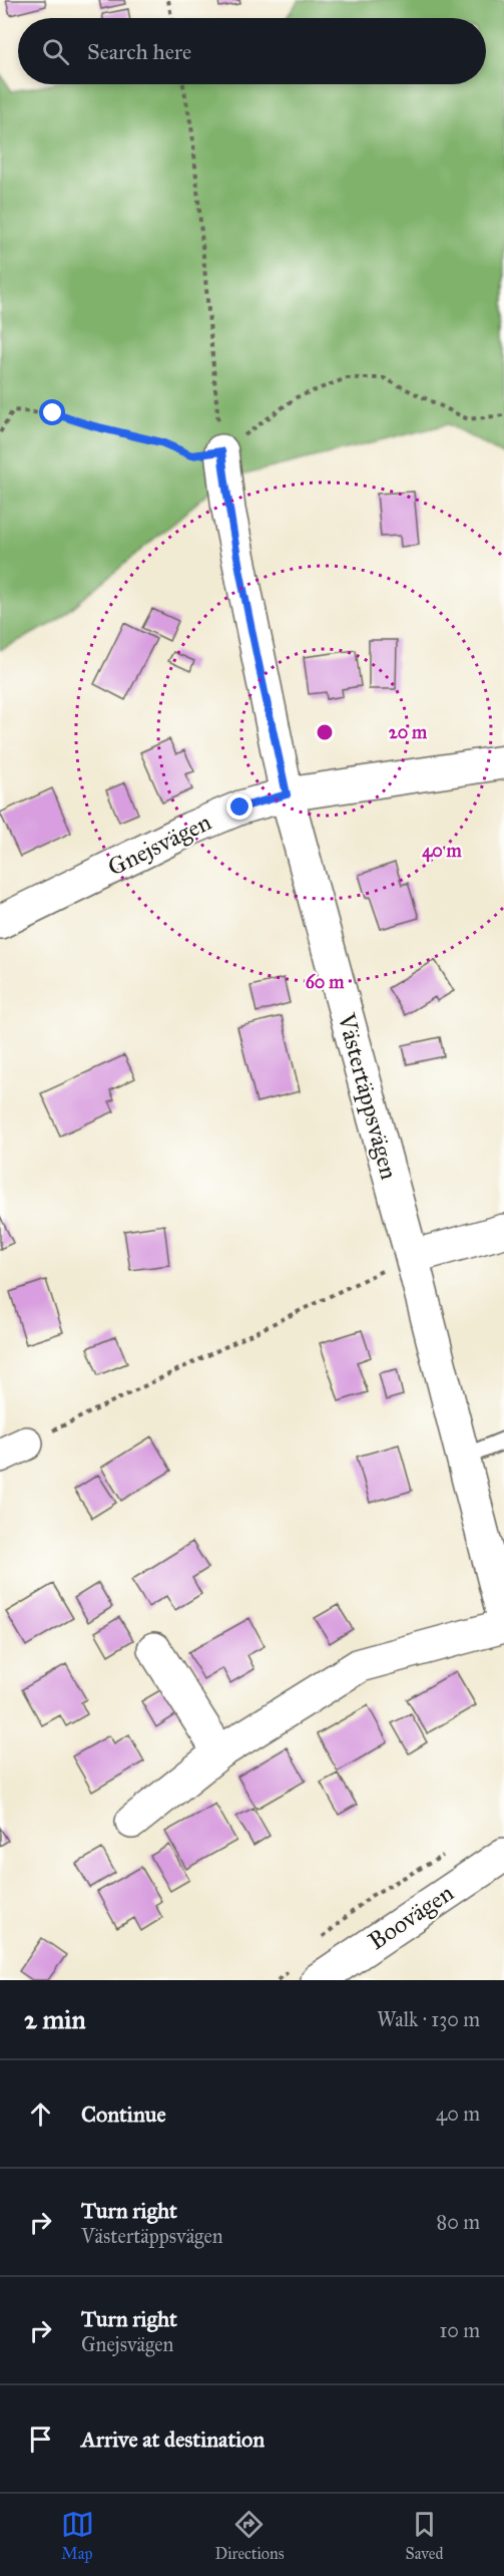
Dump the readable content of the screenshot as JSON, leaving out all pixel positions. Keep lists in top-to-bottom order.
{
  "streets": {
    "street": ["Gnejsvägen", "Västertäppsvägen", "Boovägen"]
  },
  "crossings": [
    ["Gnejsvägen", "Västertäppsvägen"]
  ],
  "page": {
    "search": "Search here",
    "heading": ["2 min", "Walk · 130 m"],
    "list": [
      ["Continue", "40 m"],
      ["Turn right", "Västertäppsvägen", "80 m"],
      ["Turn right", "Gnejsvägen", "10 m"],
      "Arrive at destination"
    ],
    "nav": ["Map", "Directions", "Saved"]
  },
  "rings": ["20 m", "40 m", "60 m"]
}
